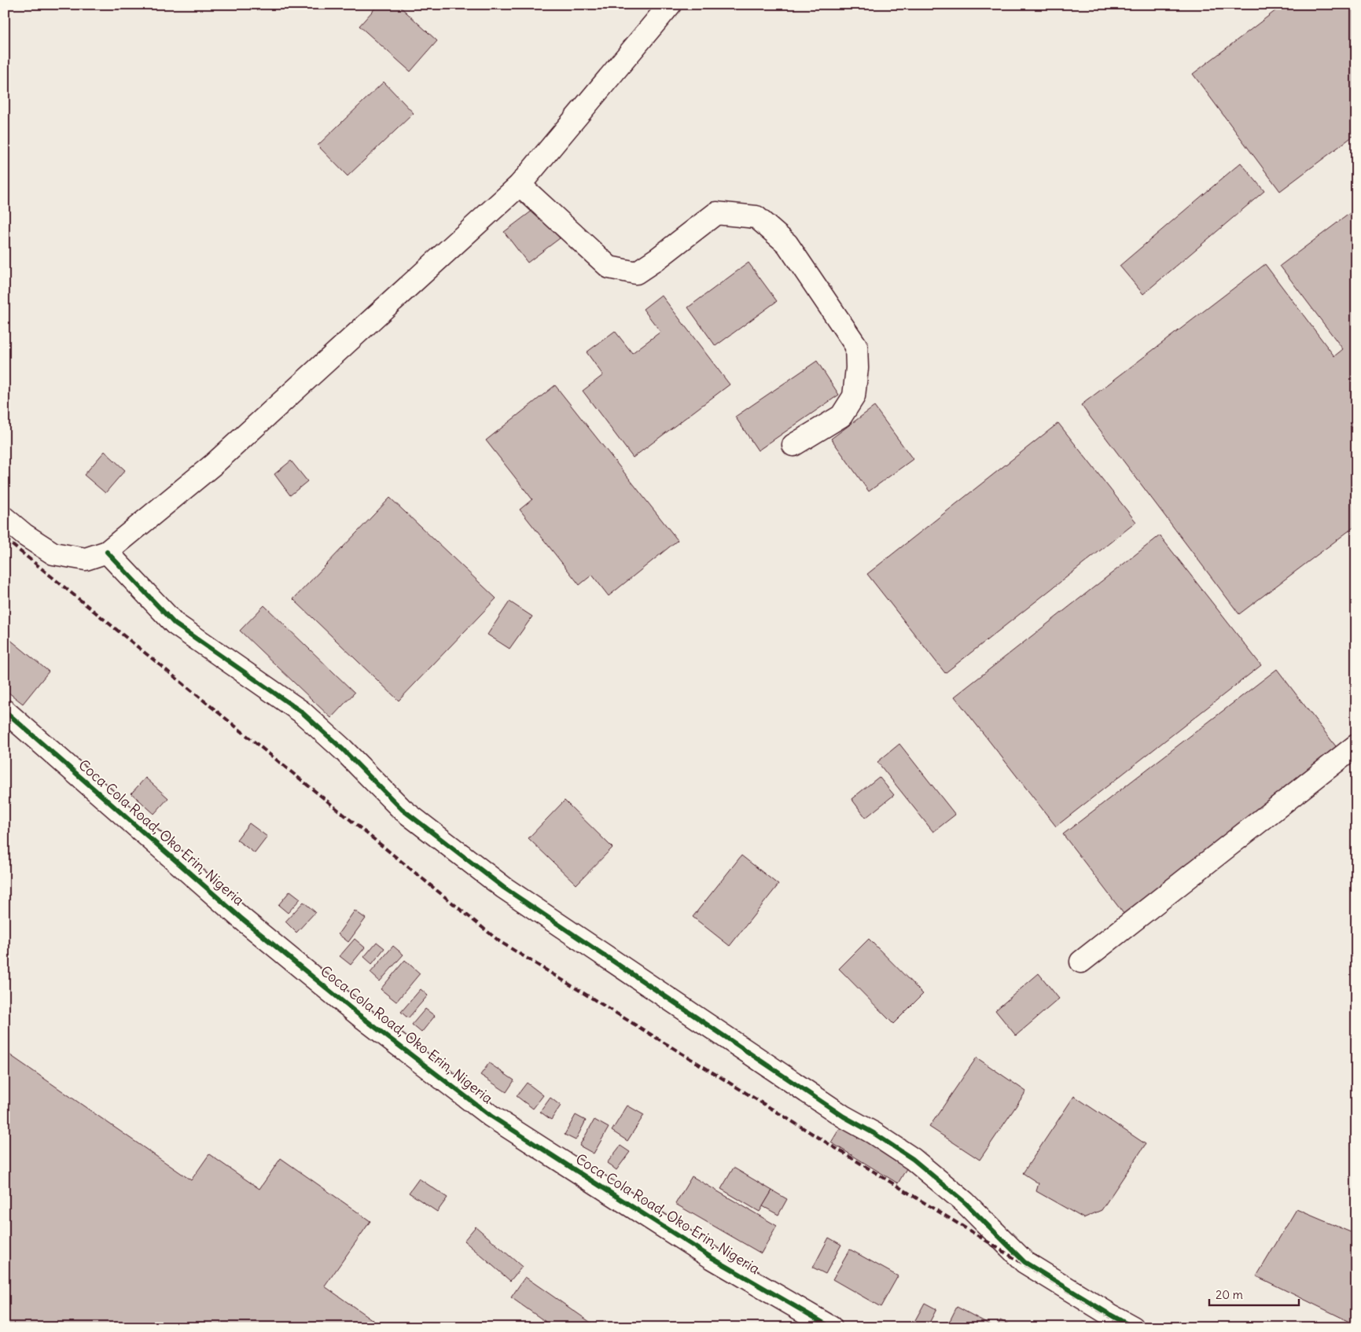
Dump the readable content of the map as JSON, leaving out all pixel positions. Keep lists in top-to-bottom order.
{
  "streets": {
    "street": ["Coca Cola Road, Oko Erin, Nigeria"]
  },
  "scale_bar": "20 m"
}
